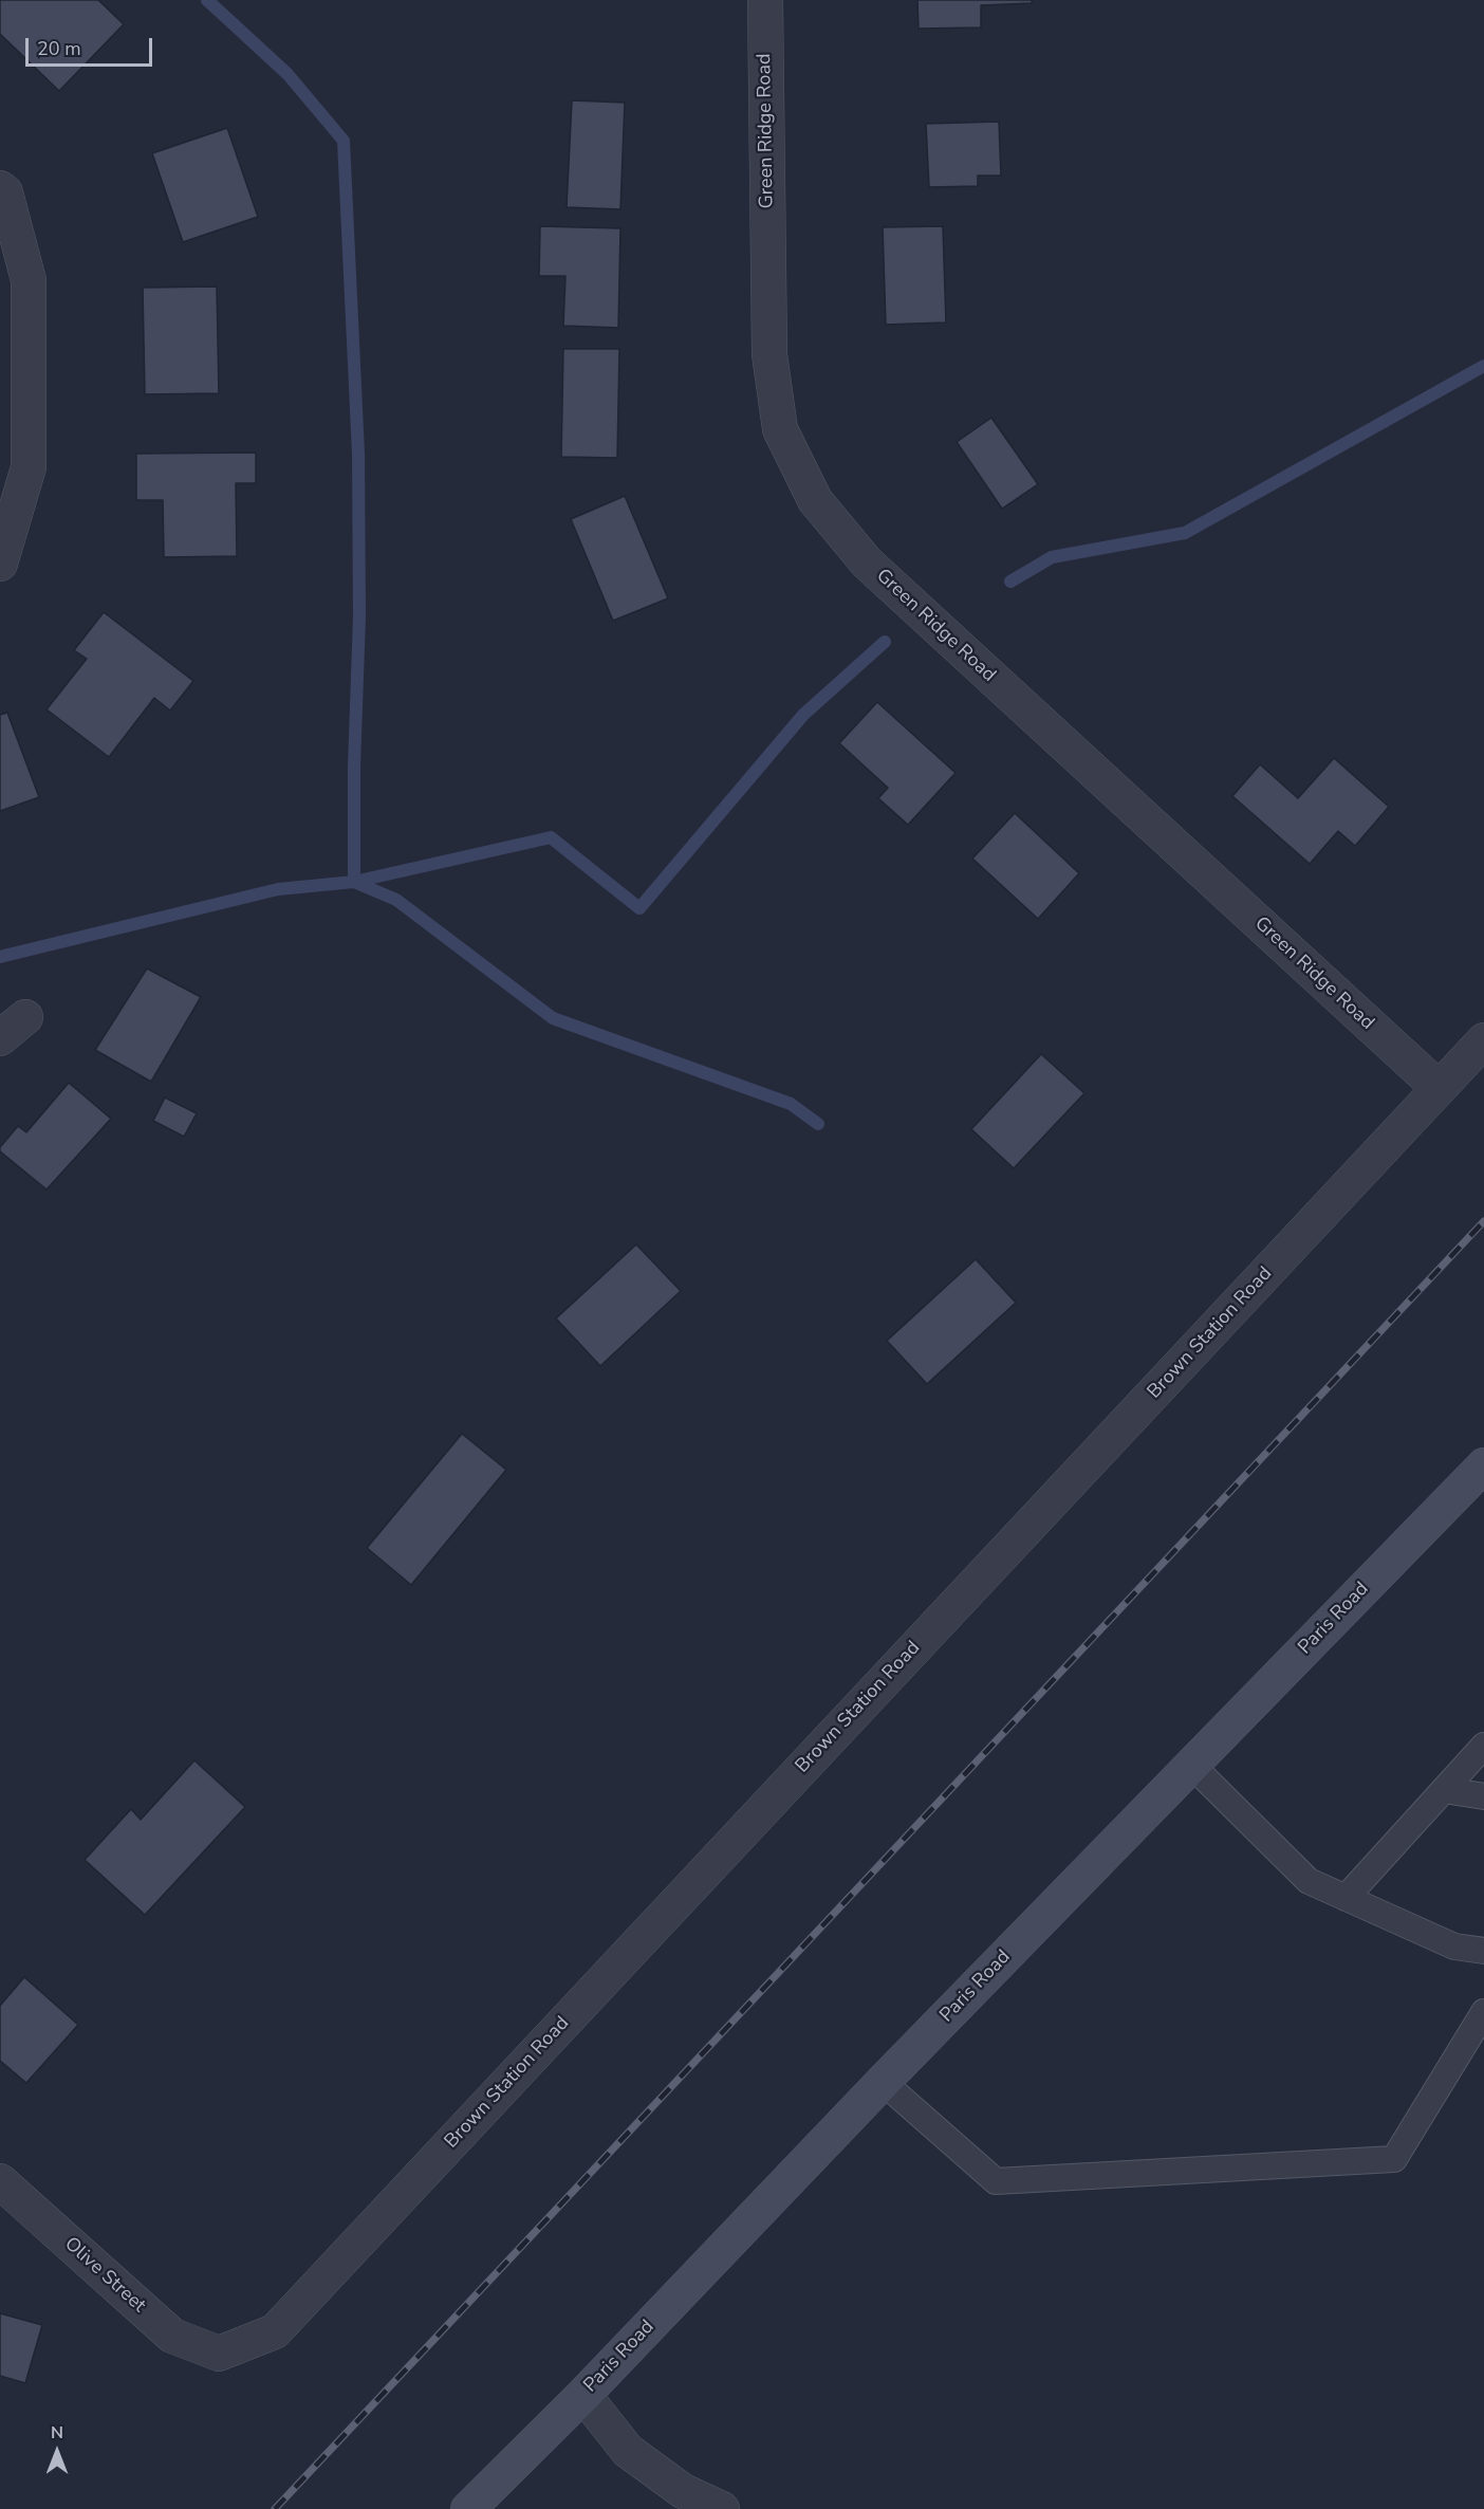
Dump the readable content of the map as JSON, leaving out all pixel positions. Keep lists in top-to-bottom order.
{
  "streets": {
    "main road": ["Paris Road"],
    "street": ["Green Ridge Road", "Brown Station Road", "Olive Street"]
  },
  "crossings": [
    ["Green Ridge Road", "Brown Station Road"],
    ["Brown Station Road", "Olive Street"]
  ],
  "scale_bar": "20 m",
  "north": "top"
}
